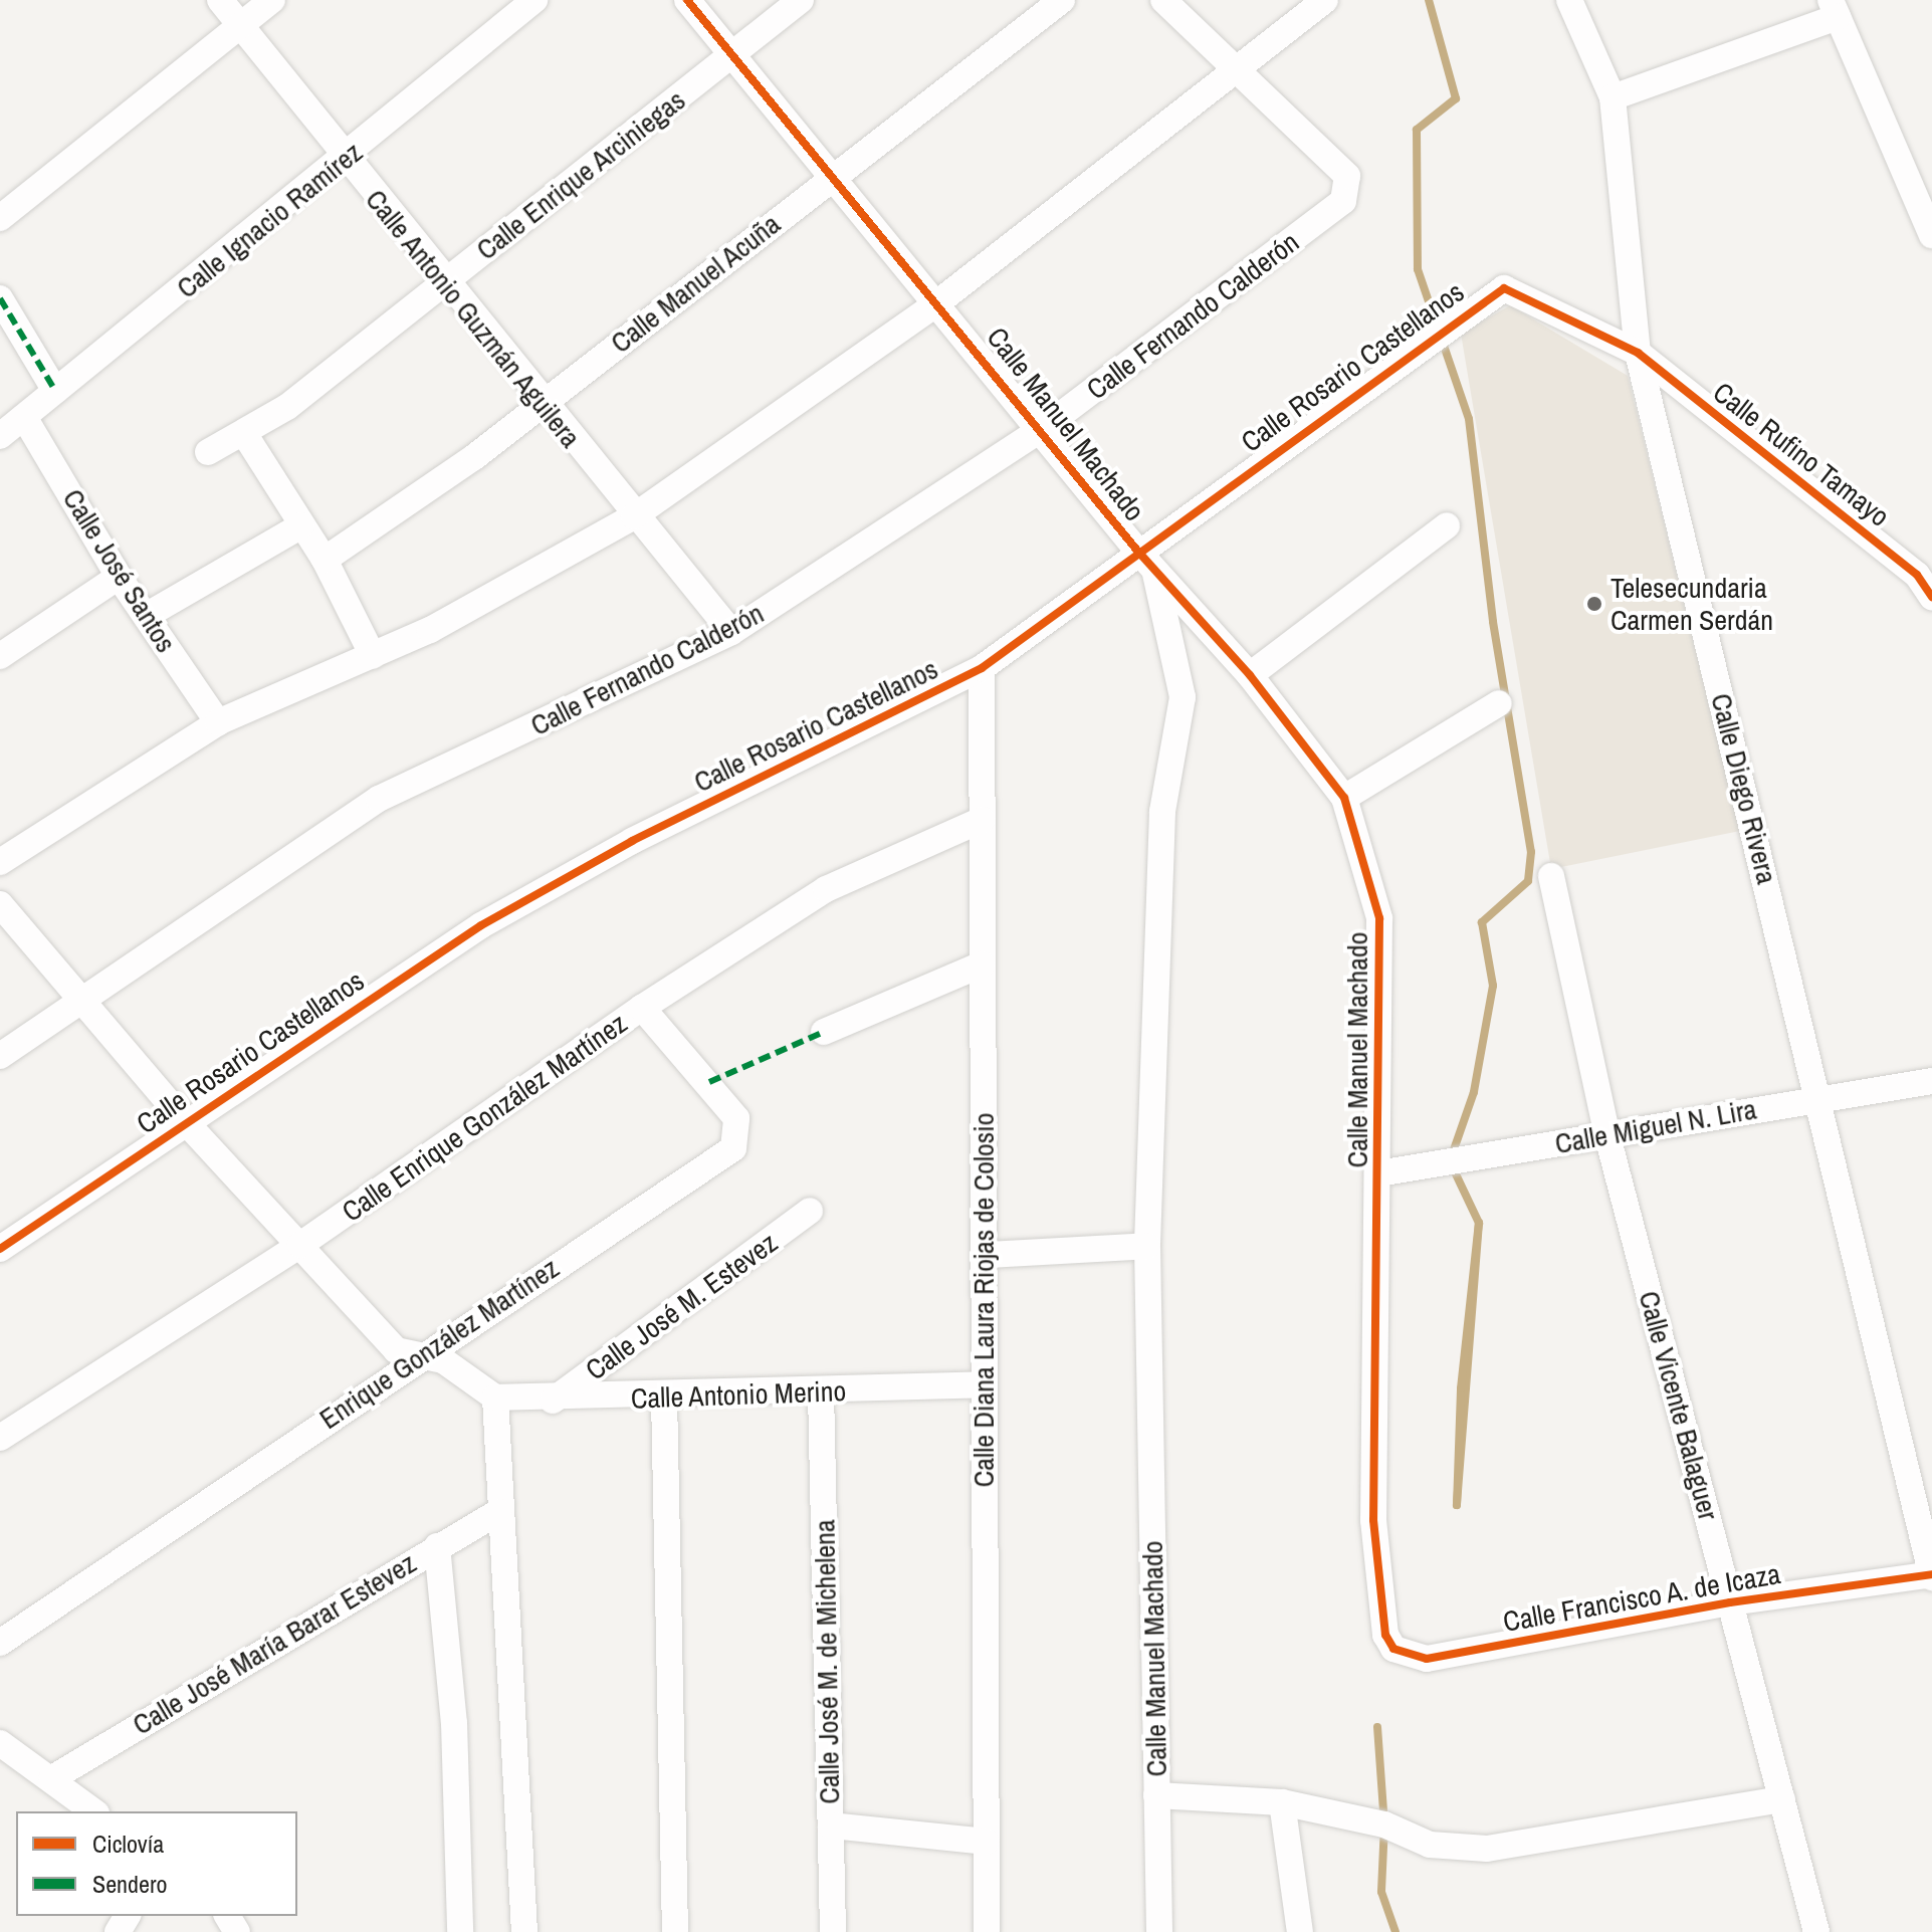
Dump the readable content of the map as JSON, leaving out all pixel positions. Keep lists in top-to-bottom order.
{
  "streets": {
    "street": [
      "Calle Enrique Arciniegas",
      "Calle Ignacio Ramírez",
      "Calle Manuel Acuña",
      "Calle Fernando Calderón",
      "Calle Antonio Guzmán Aguilera",
      "Calle Rosario Castellanos",
      "Calle Manuel Machado",
      "Calle Rufino Tamayo",
      "Calle José Santos",
      "Calle Diego Rivera",
      "Calle Enrique González Martínez",
      "Calle Miguel N. Lira",
      "Calle Diana Laura Riojas de Colosio",
      "Calle José M. Estevez",
      "Enrique González Martínez",
      "Calle Antonio Merino",
      "Calle Vicente Balaguer",
      "Calle Francisco A. de Icaza",
      "Calle José María Barar Estevez",
      "Calle José M. de Michelena"
    ]
  },
  "crossings": [
    ["Calle Enrique Arciniegas", "Calle Antonio Guzmán Aguilera"],
    ["Calle Enrique Arciniegas", "Calle Manuel Machado"],
    ["Calle Ignacio Ramírez", "Calle Antonio Guzmán Aguilera"],
    ["Calle Ignacio Ramírez", "Calle José Santos"],
    ["Calle Manuel Acuña", "Calle Antonio Guzmán Aguilera"],
    ["Calle Manuel Acuña", "Calle Manuel Machado"],
    ["Calle Fernando Calderón", "Calle Antonio Guzmán Aguilera"],
    ["Calle Fernando Calderón", "Calle Manuel Machado"],
    ["Calle Rosario Castellanos", "Calle Manuel Machado"],
    ["Calle Rosario Castellanos", "Calle Rufino Tamayo"],
    ["Calle Rosario Castellanos", "Calle Diego Rivera"],
    ["Calle Rosario Castellanos", "Calle Diana Laura Riojas de Colosio"],
    ["Calle Manuel Machado", "Calle Miguel N. Lira"],
    ["Calle Manuel Machado", "Calle Francisco A. de Icaza"],
    ["Calle Rufino Tamayo", "Calle Diego Rivera"],
    ["Calle Diego Rivera", "Calle Miguel N. Lira"],
    ["Calle Diego Rivera", "Calle Francisco A. de Icaza"],
    ["Calle Enrique González Martínez", "Calle Diana Laura Riojas de Colosio"],
    ["Calle Enrique González Martínez", "Enrique González Martínez"],
    ["Calle Miguel N. Lira", "Calle Vicente Balaguer"],
    ["Calle Diana Laura Riojas de Colosio", "Calle Antonio Merino"],
    ["Calle José M. Estevez", "Calle Antonio Merino"],
    ["Calle Antonio Merino", "Calle José M. de Michelena"],
    ["Calle Vicente Balaguer", "Calle Francisco A. de Icaza"]
  ],
  "places": ["Telesecundaria Carmen Serdán"],
  "legend": ["Ciclovía", "Sendero"]
}
